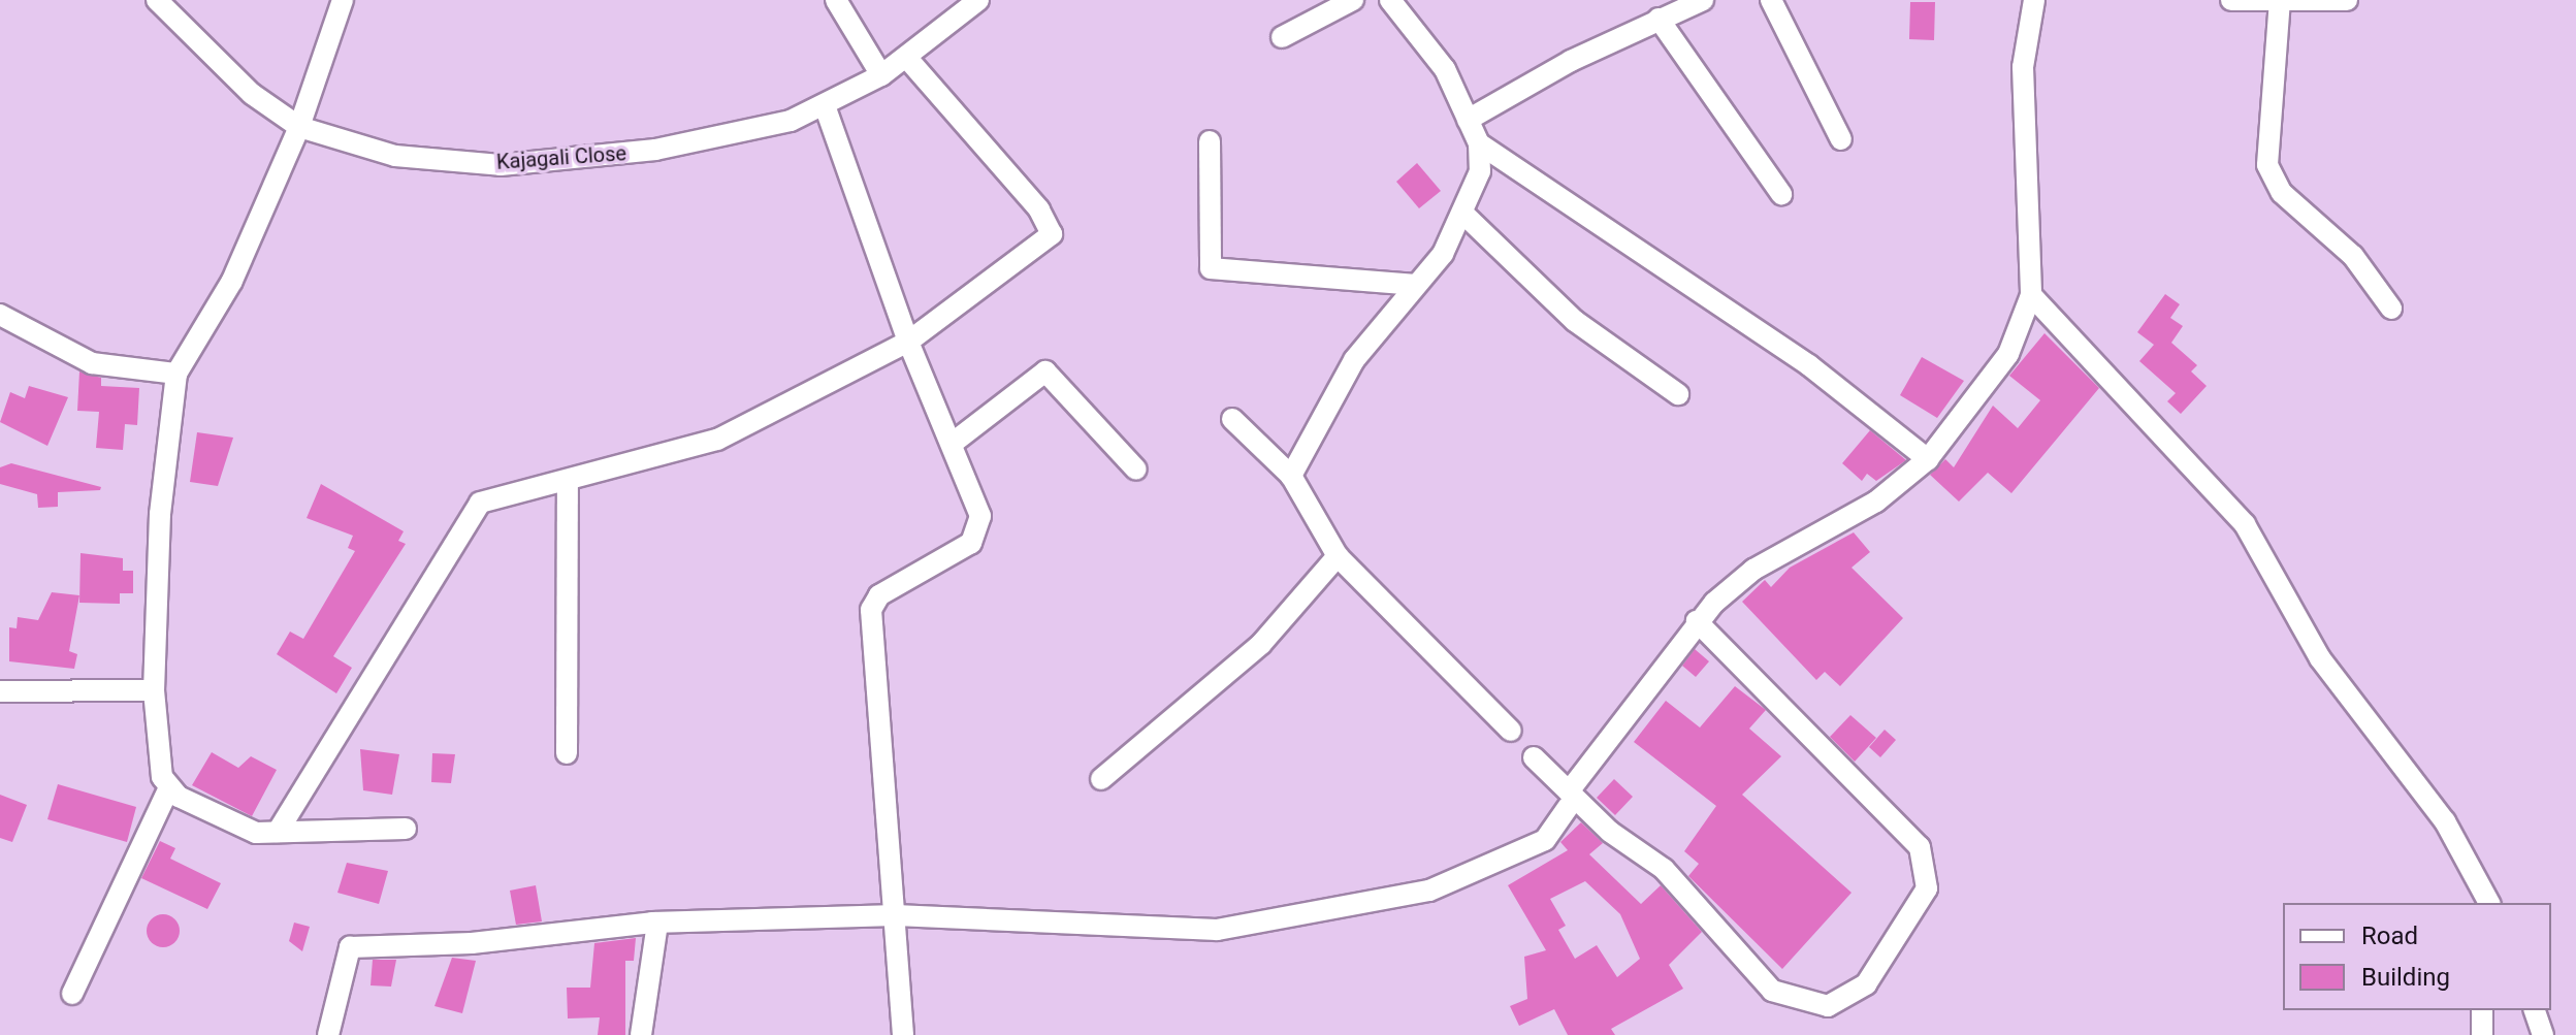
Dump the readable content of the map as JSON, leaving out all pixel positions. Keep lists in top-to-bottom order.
{
  "streets": {
    "street": ["Kajagali Close"]
  },
  "legend": ["Road", "Building"]
}
